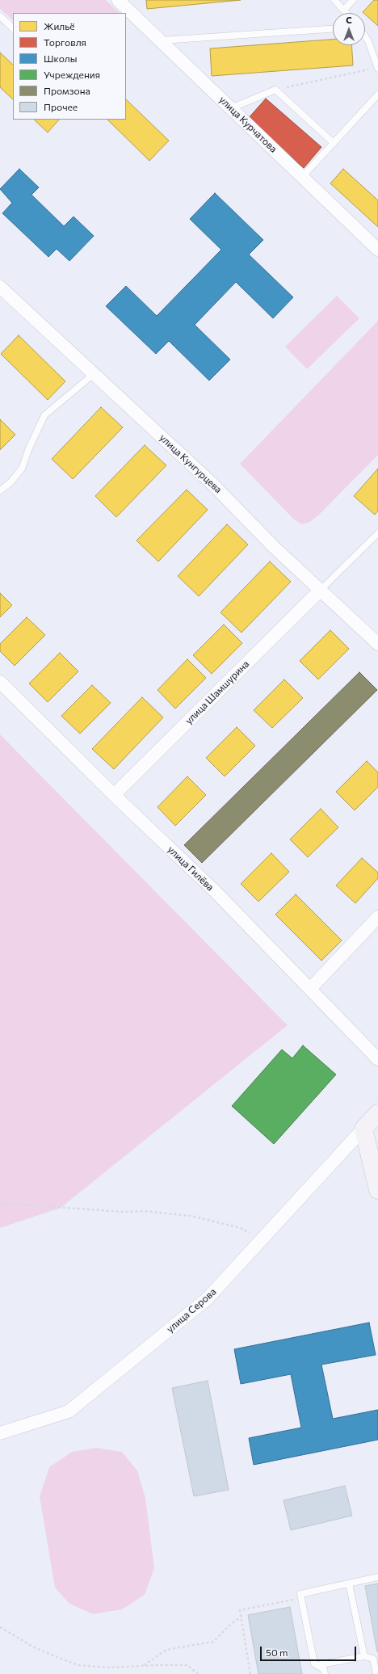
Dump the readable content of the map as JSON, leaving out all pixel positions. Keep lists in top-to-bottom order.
{
  "streets": {
    "main road": ["улица Серова"],
    "street": [
      "улица Курчатова",
      "улица Кунгурцева",
      "улица Шамшурина",
      "улица Гилёва"
    ]
  },
  "crossings": [
    ["улица Кунгурцева", "улица Шамшурина"],
    ["улица Шамшурина", "улица Гилёва"]
  ],
  "legend": [
    "Жильё",
    "Торговля",
    "Школы",
    "Учреждения",
    "Промзона",
    "Прочее"
  ],
  "scale_bar": "50 m",
  "north": "top"
}
